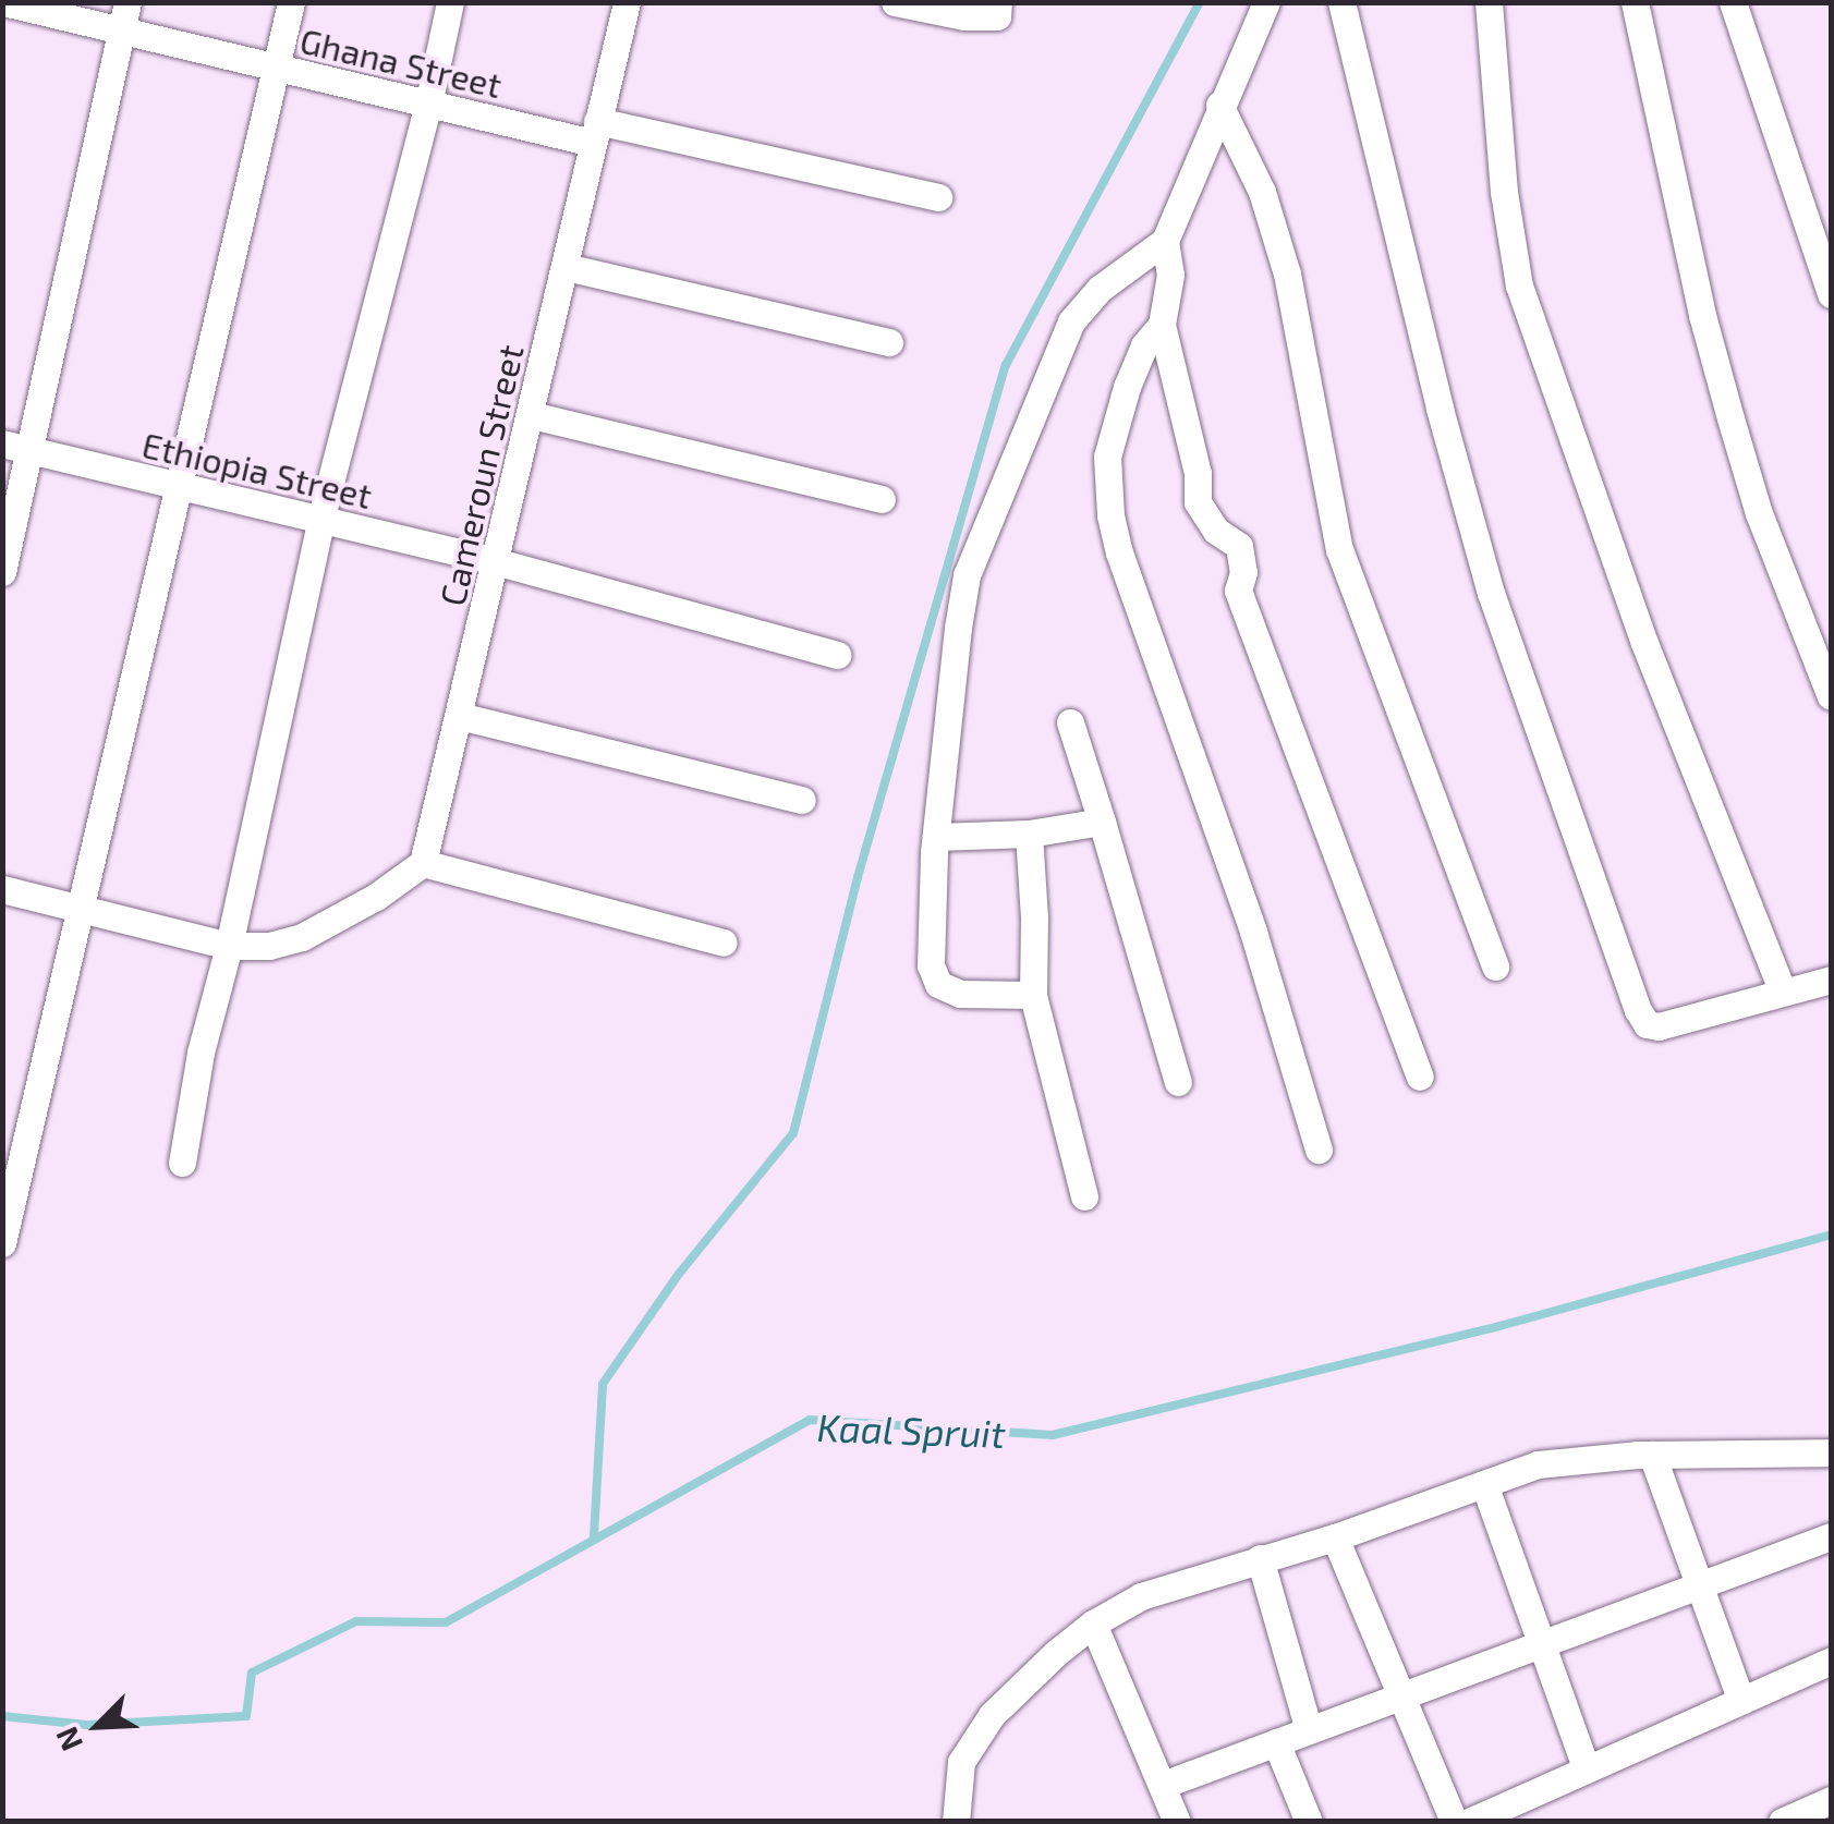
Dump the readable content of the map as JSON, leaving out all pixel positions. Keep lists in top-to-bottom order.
{
  "streets": {
    "street": ["Ghana Street", "Ethiopia Street", "Cameroun Street"]
  },
  "crossings": [
    ["Ghana Street", "Cameroun Street"],
    ["Ethiopia Street", "Cameroun Street"]
  ],
  "water": ["Kaal Spruit"],
  "north": "bottom left"
}
